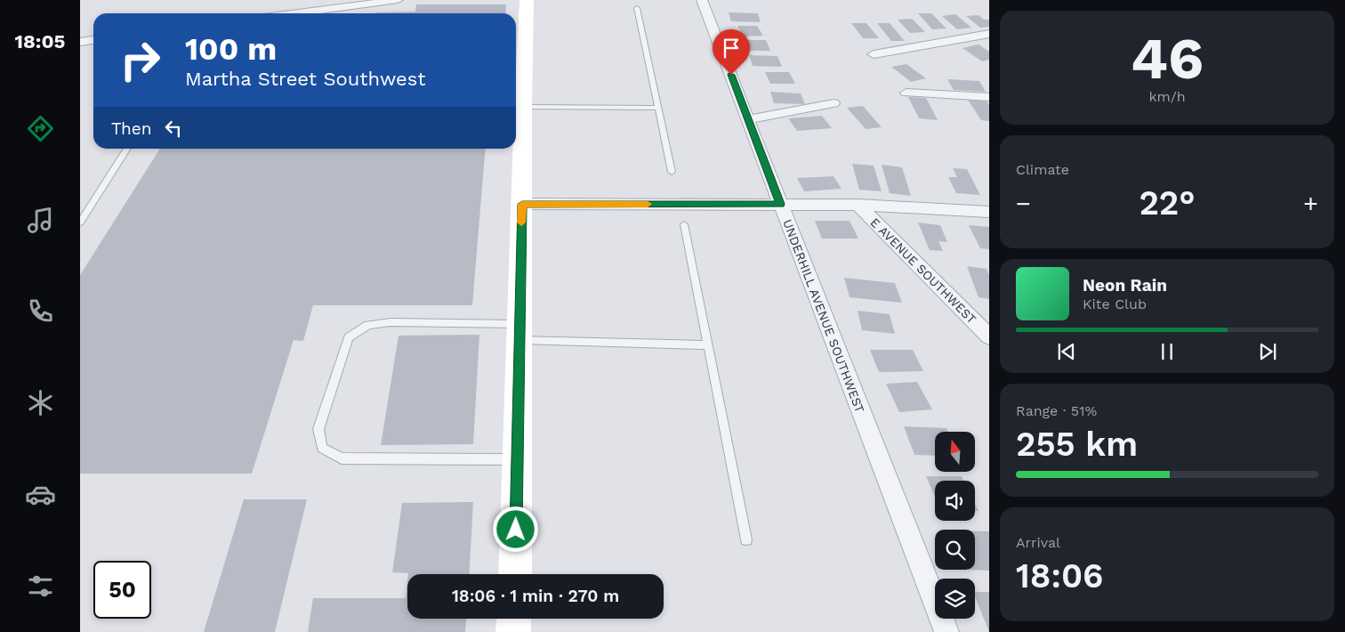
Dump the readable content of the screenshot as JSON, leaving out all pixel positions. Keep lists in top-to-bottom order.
{
  "streets": {
    "street": ["E AVENUE SOUTHWEST", "UNDERHILL AVENUE SOUTHWEST"]
  },
  "north": "top",
  "page": {
    "tabs": "18:05",
    "tile": [
      ["46", "km/h"],
      "Climate",
      ["Range · 51%", "255 km"],
      ["Arrival", "18:06"]
    ],
    "turn": ["100 m", "Martha Street Southwest"],
    "then": "Then",
    "heat": ["−", "22°", "+"],
    "song": ["Neon Rain", "Kite Club"],
    "limit": "50",
    "trip": "18:06 · 1 min · 270 m"
  }
}
